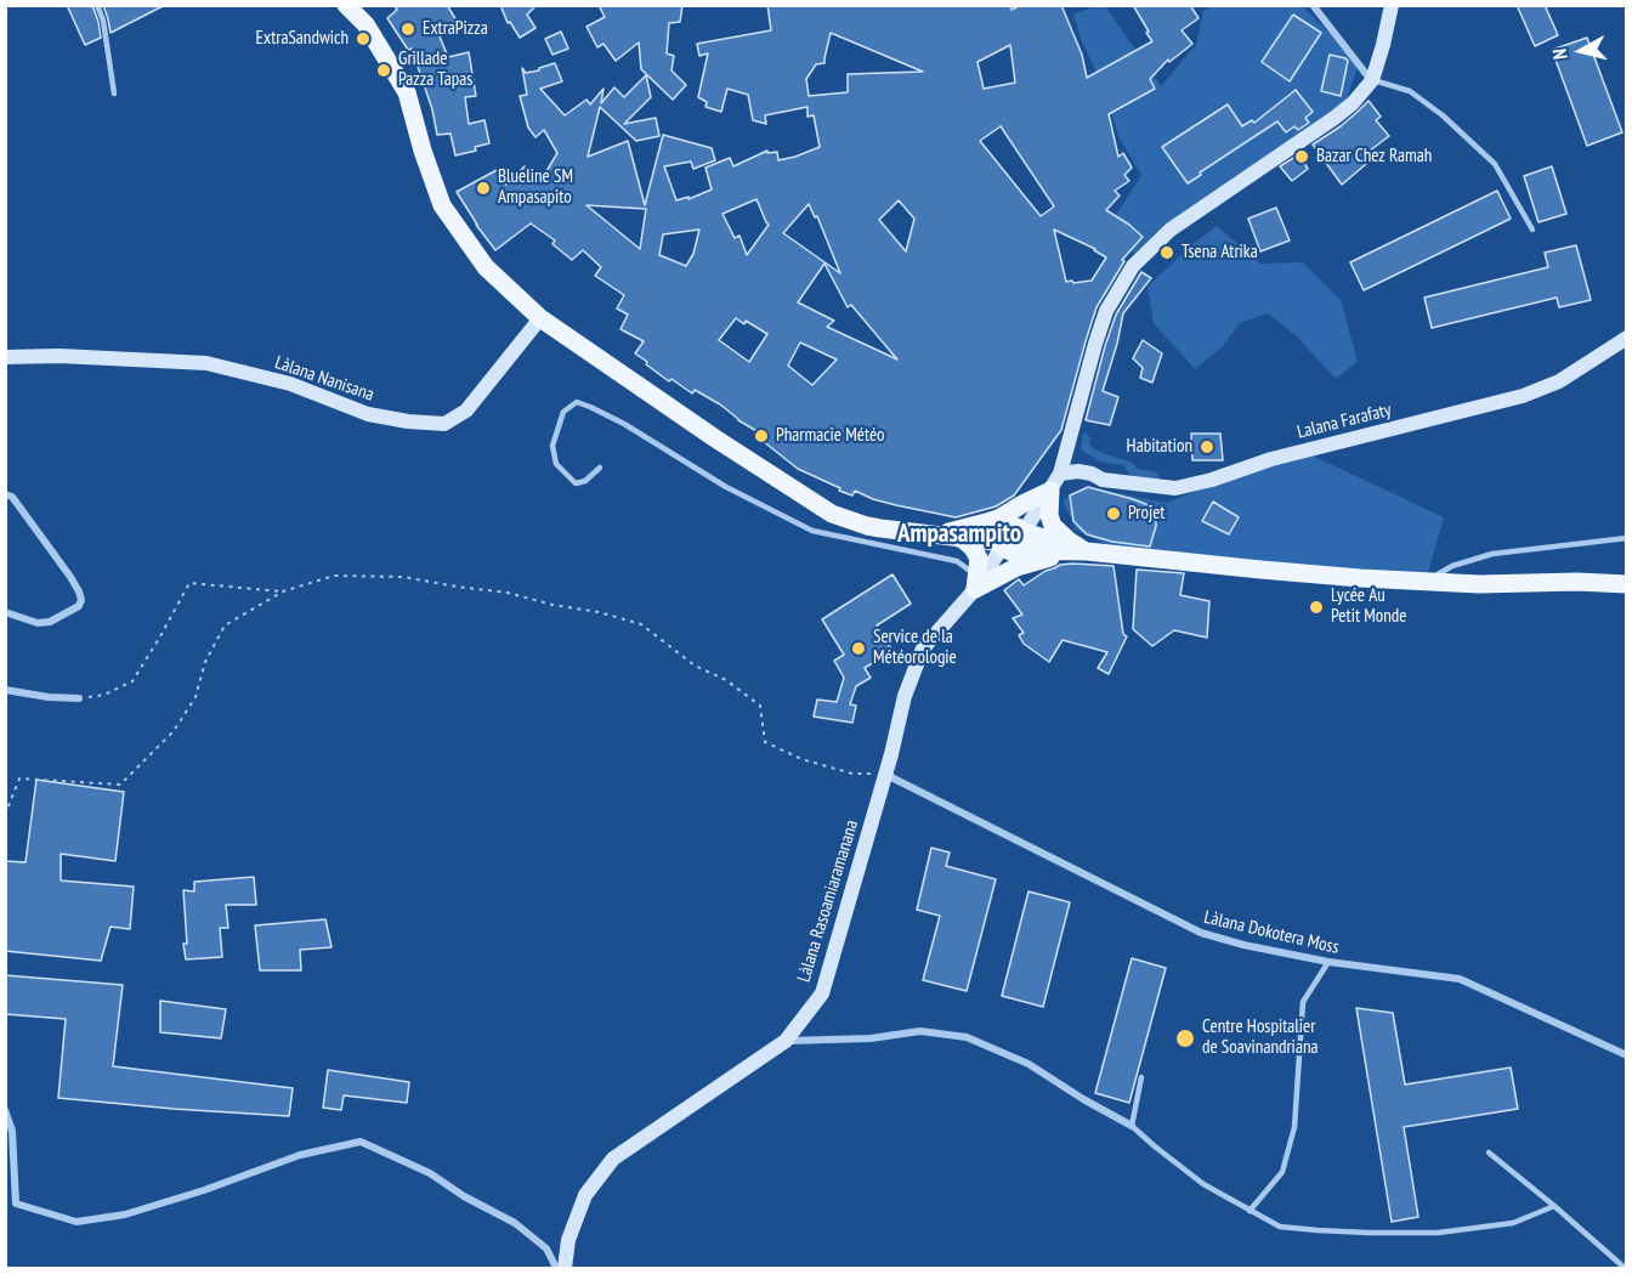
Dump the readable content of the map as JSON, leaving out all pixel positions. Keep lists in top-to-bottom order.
{
  "streets": {
    "main road": ["Làlana Nanisana", "Lalana Farafaty", "Làlana Rasoamiaramanana"],
    "street": ["Làlana Dokotera Moss"]
  },
  "crossings": [
    ["Lalana Farafaty", "Làlana Rasoamiaramanana"],
    ["Làlana Rasoamiaramanana", "Làlana Dokotera Moss"]
  ],
  "districts": ["Ampasampito"],
  "places": [
    "ExtraPizza",
    "ExtraSandwich",
    "Grillade Pazza Tapas",
    "Bazar Chez Ramah",
    "Blueline SM Ampasapito",
    "Tsena Atrika",
    "Pharmacie Météo",
    "Habitation",
    "Projet",
    "Lycée Au Petit Monde",
    "Service de la Météorologie",
    "Centre Hospitalier de Soavinandriana"
  ],
  "north": "left"
}
